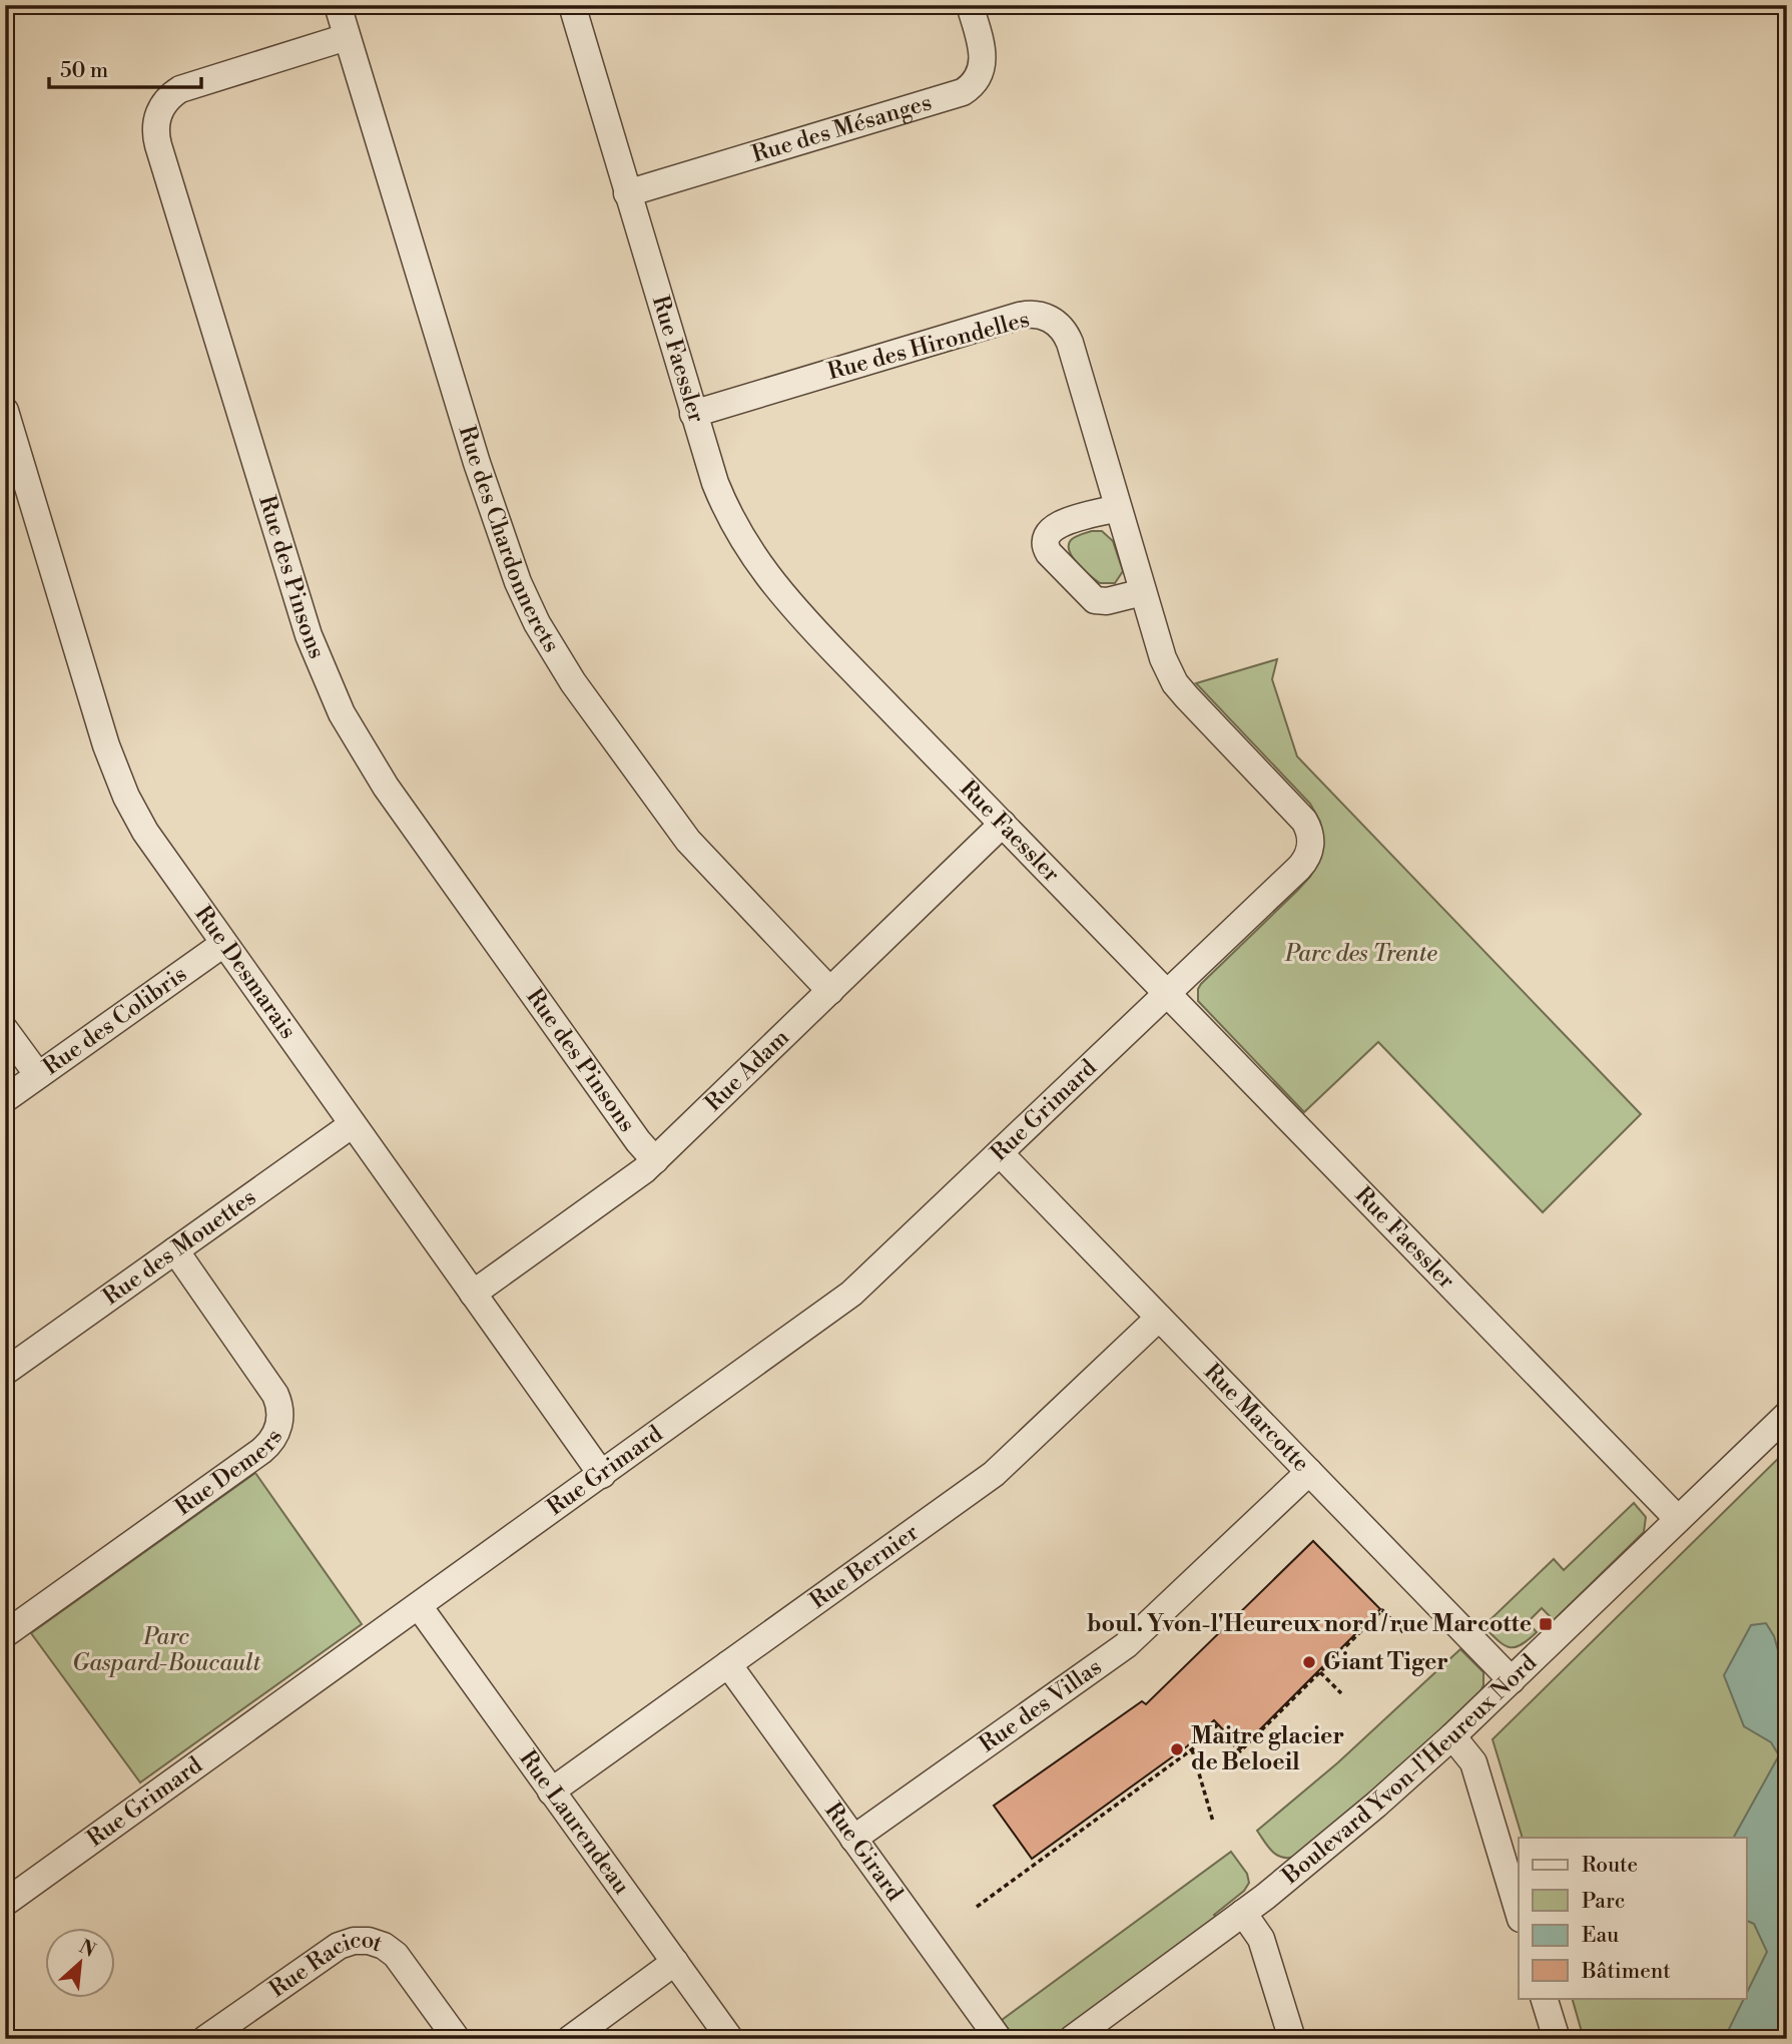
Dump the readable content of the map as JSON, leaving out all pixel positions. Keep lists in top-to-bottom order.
{
  "streets": {
    "street": [
      "Rue des Mésanges",
      "Rue des Hirondelles",
      "Rue Faessler",
      "Rue des Chardonnerets",
      "Rue des Pinsons",
      "Rue Desmarais",
      "Rue des Colibris",
      "Rue Adam",
      "Rue Grimard",
      "Rue des Mouettes",
      "Rue Marcotte",
      "Rue Demers",
      "Rue Bernier",
      "Rue des Villas",
      "Boulevard Yvon-l'Heureux Nord",
      "Rue Laurendeau",
      "Rue Girard",
      "Rue Racicot"
    ]
  },
  "crossings": [
    ["Rue des Mésanges", "Rue Faessler"],
    ["Rue des Hirondelles", "Rue Faessler"],
    ["Rue des Hirondelles", "Rue Grimard"],
    ["Rue Faessler", "Rue Adam"],
    ["Rue Faessler", "Rue Grimard"],
    ["Rue Faessler", "Boulevard Yvon-l'Heureux Nord"],
    ["Rue des Chardonnerets", "Rue des Pinsons"],
    ["Rue des Chardonnerets", "Rue Adam"],
    ["Rue des Pinsons", "Rue Adam"],
    ["Rue Desmarais", "Rue des Colibris"],
    ["Rue Desmarais", "Rue Adam"],
    ["Rue Desmarais", "Rue Grimard"],
    ["Rue Desmarais", "Rue des Mouettes"],
    ["Rue Grimard", "Rue Marcotte"],
    ["Rue Grimard", "Rue Laurendeau"],
    ["Rue des Mouettes", "Rue Demers"],
    ["Rue Marcotte", "Rue Bernier"],
    ["Rue Marcotte", "Rue des Villas"],
    ["Rue Marcotte", "Boulevard Yvon-l'Heureux Nord"],
    ["Rue Bernier", "Rue Laurendeau"],
    ["Rue Bernier", "Rue Girard"],
    ["Rue des Villas", "Rue Girard"]
  ],
  "parks": ["Parc des Trente", "Parc Gaspard-Boucault"],
  "places": {
    "transit": ["boul. Yvon-l'Heureux nord / rue Marcotte"],
    "other": ["Giant Tiger", "Maitre glacier de Beloeil"]
  },
  "legend": [
    "Route",
    "Parc",
    "Eau",
    "Bâtiment"
  ],
  "scale_bar": "50 m",
  "north": "top right"
}
